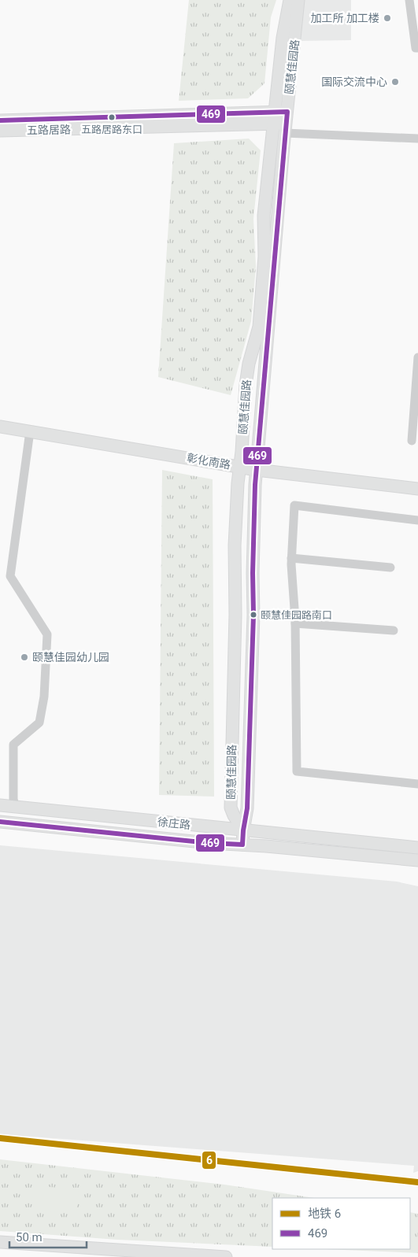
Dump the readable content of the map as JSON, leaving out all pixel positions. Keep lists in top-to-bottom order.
{
  "streets": {
    "street": [
      "颐慧佳园路",
      "五路居路",
      "彰化南路",
      "徐庄路"
    ]
  },
  "crossings": [
    ["颐慧佳园路", "五路居路"],
    ["颐慧佳园路", "彰化南路"],
    ["颐慧佳园路", "徐庄路"]
  ],
  "places": [
    "加工所 加工楼",
    "国际交流中心",
    "五路居路东口",
    "颐慧佳园路南口",
    "颐慧佳园幼儿园"
  ],
  "lines": ["transit line 469", "metro line 6"],
  "legend": ["地铁 6", "469"],
  "scale_bar": "50 m"
}
